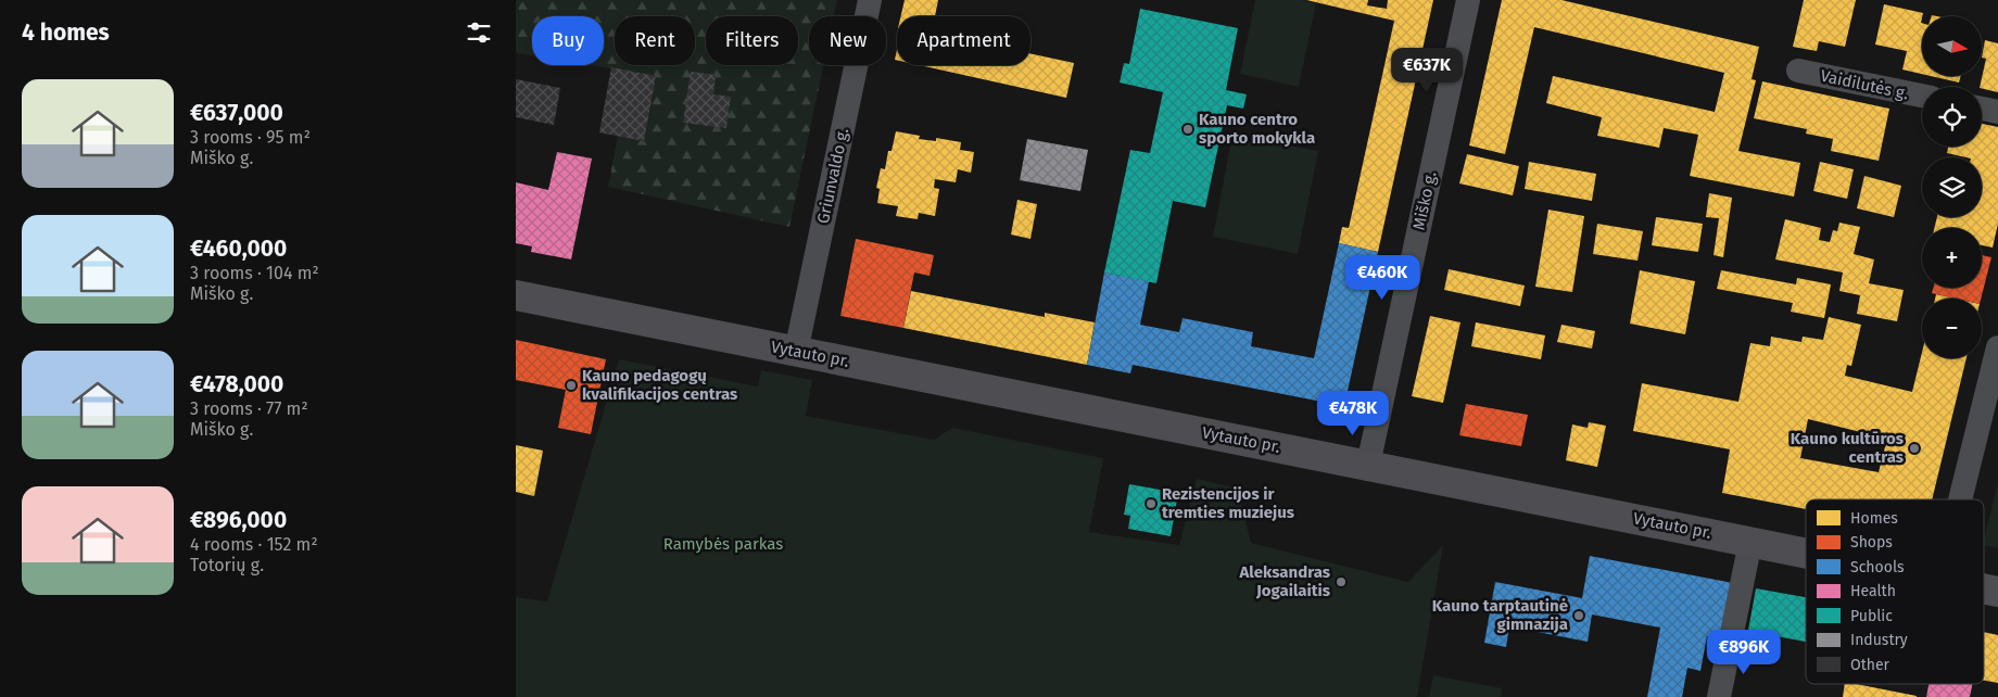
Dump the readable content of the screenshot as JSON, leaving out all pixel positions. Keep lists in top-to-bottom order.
{
  "streets": {
    "main road": ["Vytauto pr."],
    "street": ["Vaidilutės g.", "Griunvaldo g.", "Miško g."]
  },
  "crossings": [
    ["Griunvaldo g.", "Vytauto pr."],
    ["Miško g.", "Vytauto pr."]
  ],
  "parks": ["Ramybės parkas"],
  "places": [
    "Kauno centro sporto mokykla",
    "Kauno pedagogų kvalifikacijos centras",
    "Kauno kultūros centras",
    "Rezistencijos ir tremties muziejus",
    "Aleksandras Jogailaitis",
    "Kauno tarptautinė gimnazija"
  ],
  "legend": [
    "Homes",
    "Shops",
    "Schools",
    "Health",
    "Public",
    "Industry",
    "Other"
  ],
  "north": "right",
  "page": {
    "heading": "4 homes",
    "map_buttons": ["+", "−"],
    "chip": [
      "Buy",
      "Rent",
      "Filters",
      "New",
      "Apartment"
    ],
    "price": [
      "€637K",
      "€460K",
      "€478K",
      "€896K"
    ],
    "list": [
      {
        "name": "€637,000",
        "note": "3 rooms · 95 m² · Miško g."
      },
      {
        "name": "€460,000",
        "note": "3 rooms · 104 m² · Miško g."
      },
      {
        "name": "€478,000",
        "note": "3 rooms · 77 m² · Miško g."
      },
      {
        "name": "€896,000",
        "note": "4 rooms · 152 m² · Totorių g."
      }
    ]
  }
}
